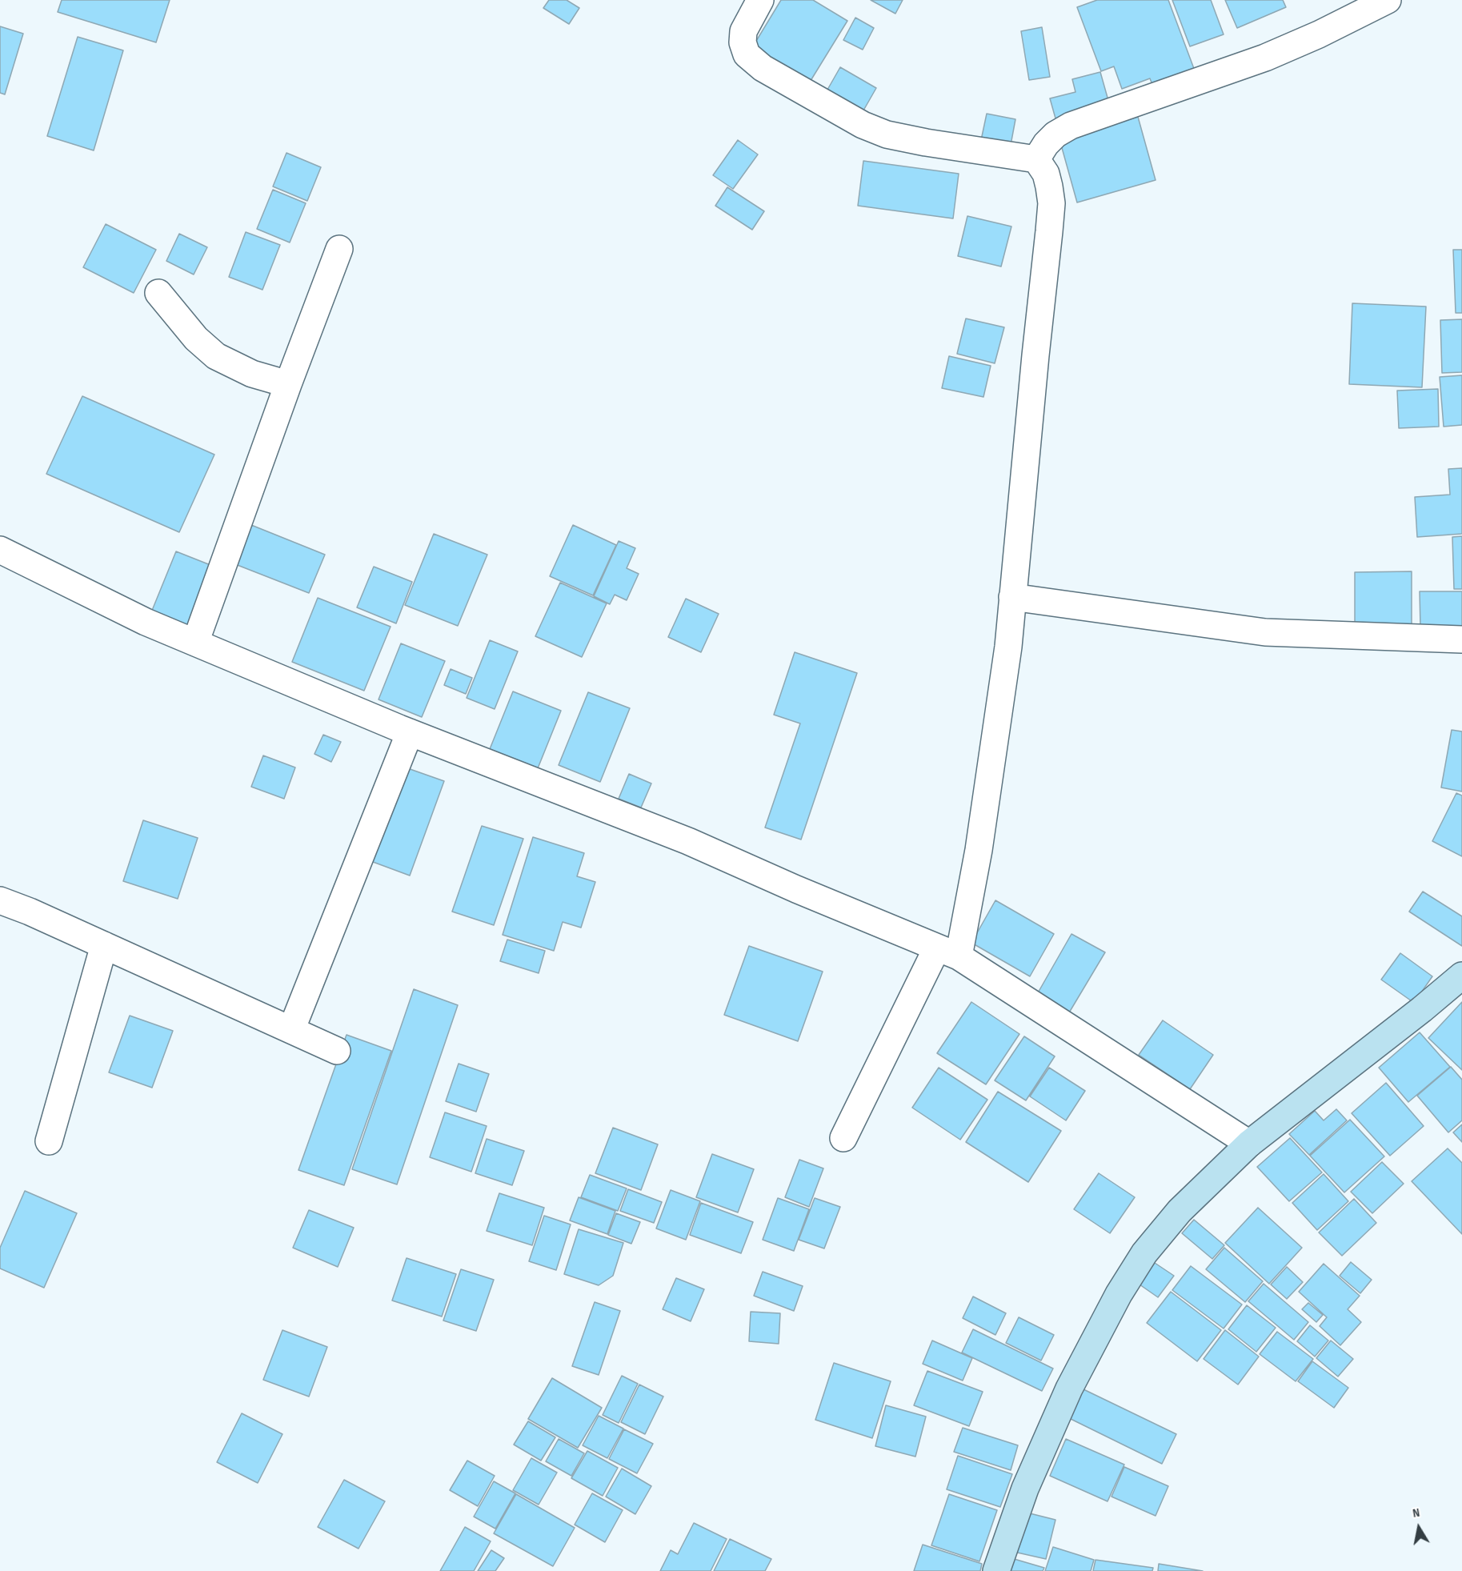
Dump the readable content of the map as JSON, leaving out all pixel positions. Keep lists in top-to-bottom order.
{
  "north": "top"
}
